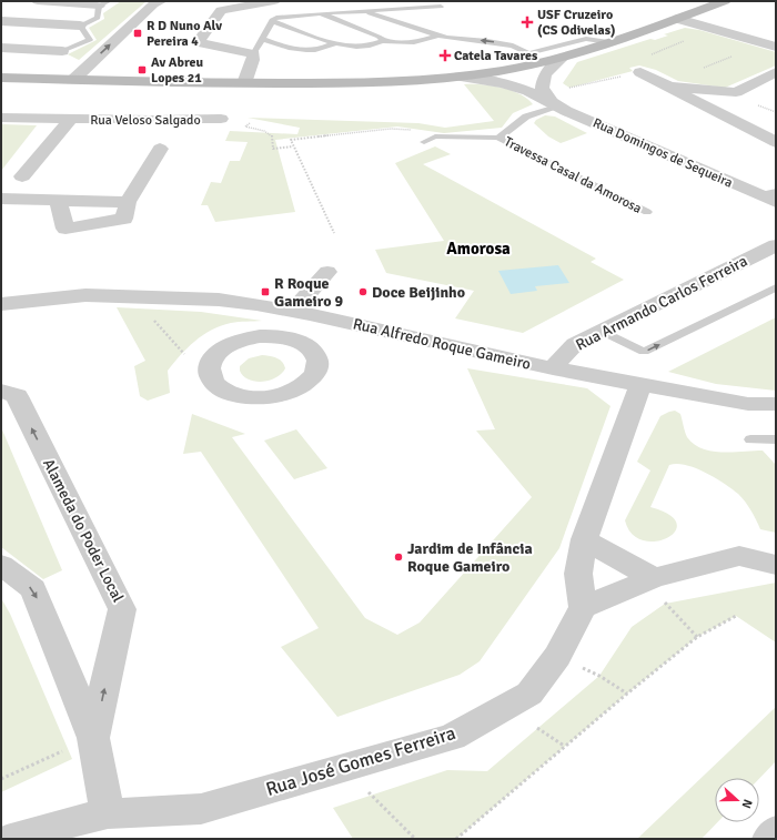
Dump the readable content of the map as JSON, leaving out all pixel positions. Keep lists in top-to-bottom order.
{
  "streets": {
    "street": [
      "Rua Veloso Salgado",
      "Rua Domingos de Sequeira",
      "Rua Armando Carlos Ferreira",
      "Rua Alfredo Roque Gameiro",
      "Alameda do Poder Local",
      "Rua José Gomes Ferreira"
    ],
    "lane": ["Travessa Casal da Amorosa"]
  },
  "crossings": [
    ["Rua Domingos de Sequeira", "Travessa Casal da Amorosa"],
    ["Rua Armando Carlos Ferreira", "Rua Alfredo Roque Gameiro"],
    ["Alameda do Poder Local", "Rua José Gomes Ferreira"]
  ],
  "districts": ["Amorosa"],
  "places": {
    "health": ["USF Cruzeiro (CS Odivelas)", "Catela Tavares"],
    "transit": ["R D Nuno Alv Pereira 4", "Av Abreu Lopes 21", "R Roque Gameiro 9"],
    "other": ["Doce Beijinho", "Jardim de Infância Roque Gameiro"]
  },
  "north": "right"
}
